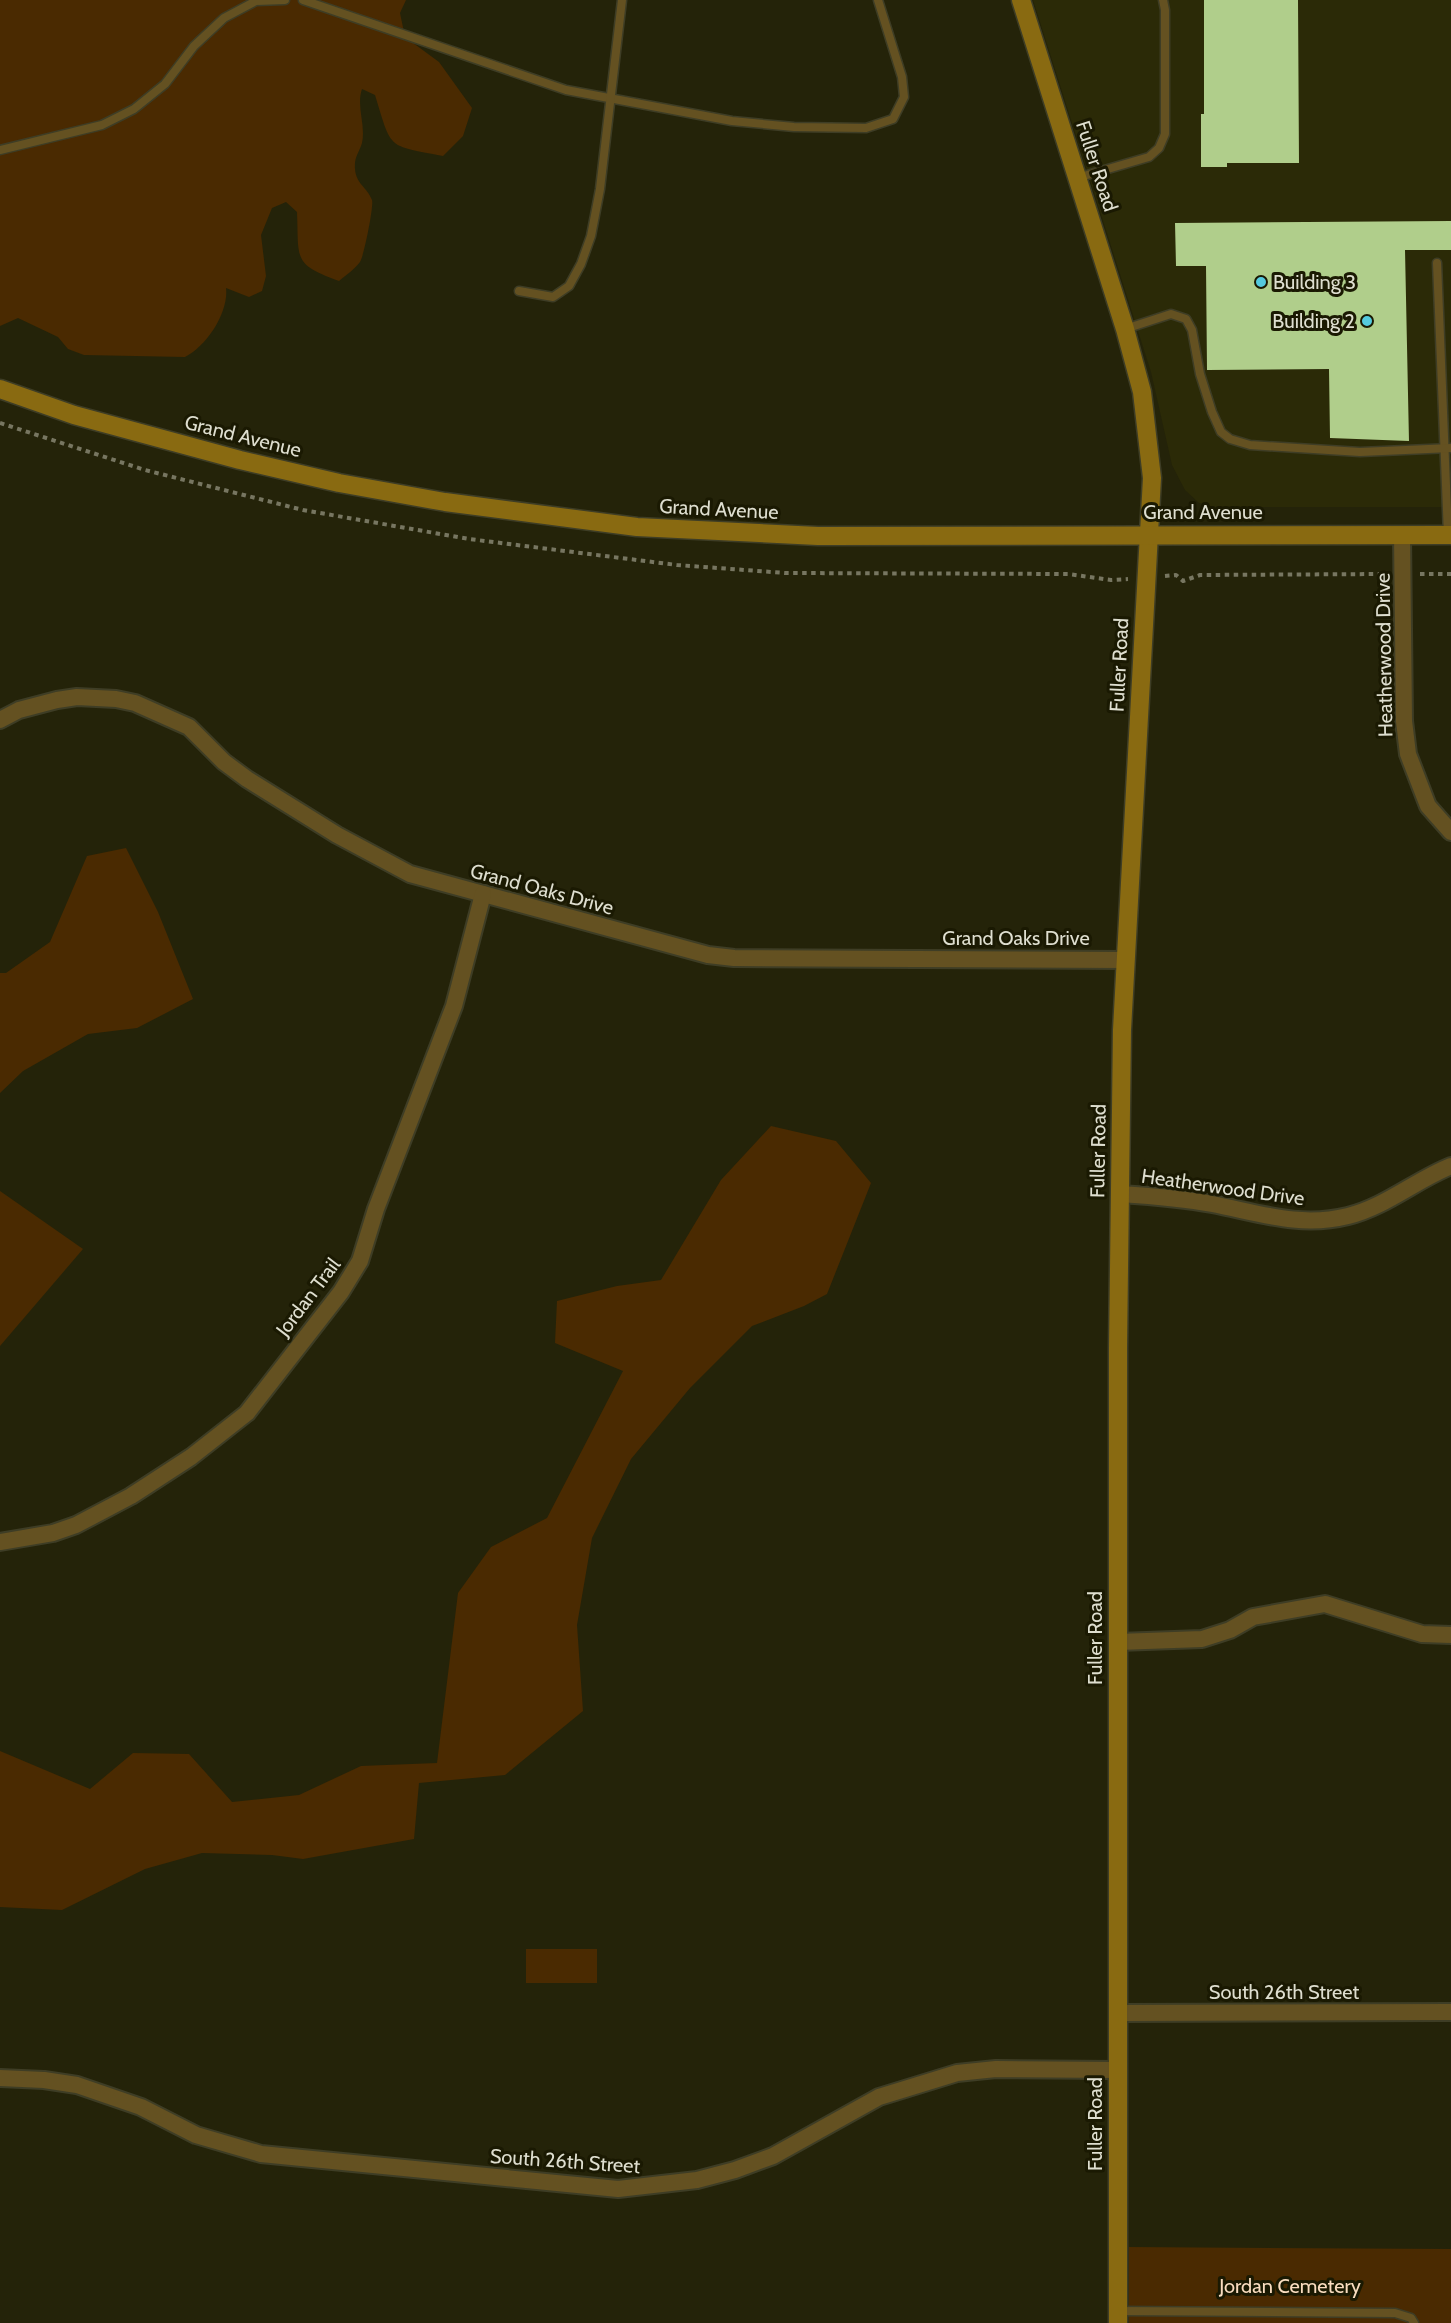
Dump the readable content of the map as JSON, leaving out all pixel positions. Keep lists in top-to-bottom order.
{
  "streets": {
    "street": [
      "Fuller Road",
      "Grand Avenue",
      "Heatherwood Drive",
      "Grand Oaks Drive",
      "Jordan Trail",
      "South 26th Street"
    ]
  },
  "crossings": [
    ["Fuller Road", "Grand Avenue"],
    ["Fuller Road", "Heatherwood Drive"],
    ["Fuller Road", "Grand Oaks Drive"],
    ["Fuller Road", "South 26th Street"],
    ["Grand Avenue", "Heatherwood Drive"],
    ["Grand Oaks Drive", "Jordan Trail"]
  ],
  "parks": ["Jordan Cemetery"],
  "places": ["Building 3", "Building 2"]
}
